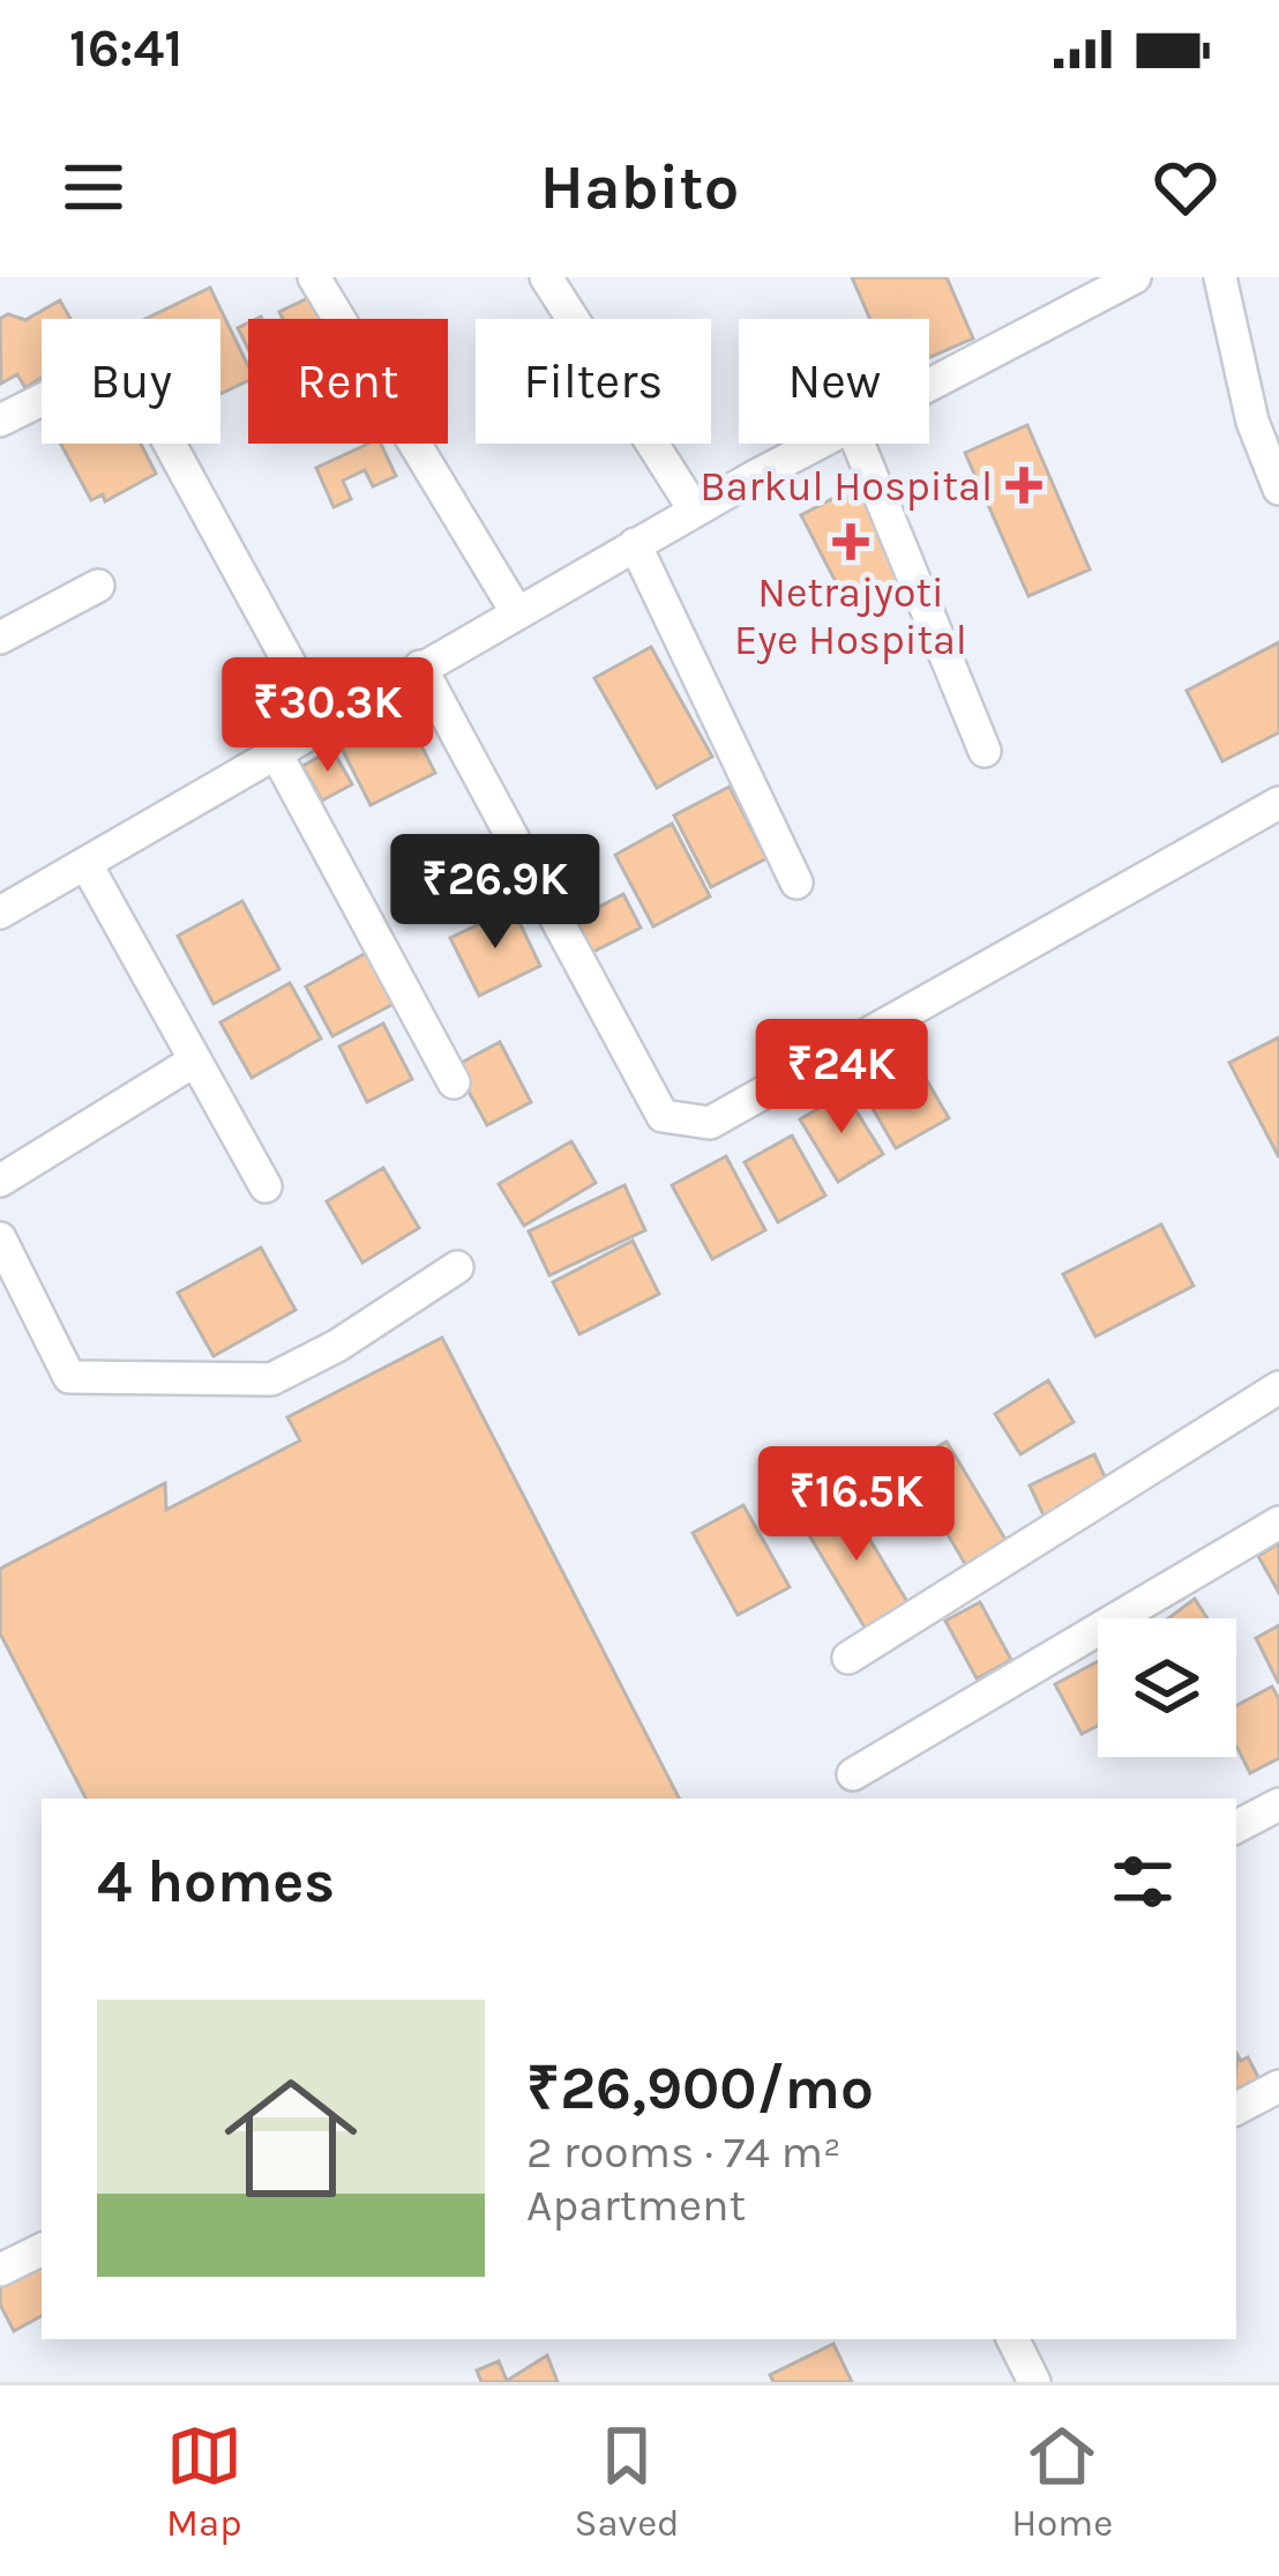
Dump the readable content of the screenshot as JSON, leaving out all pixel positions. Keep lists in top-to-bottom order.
{
  "places": {
    "health": ["Barkul Hospital", "Netrajyoti Eye Hospital"]
  },
  "page": {
    "status": "16:41",
    "header": "Habito",
    "chip": [
      "Buy",
      "Rent",
      "Filters",
      "New"
    ],
    "price": [
      "₹30.3K",
      "₹26.9K",
      "₹24K",
      "₹16.5K"
    ],
    "heading": "4 homes",
    "list": [
      {
        "name": "₹26,900/mo",
        "note": "2 rooms · 74 m² · Apartment"
      }
    ],
    "tabs": ["Map", "Saved", "Home"]
  }
}
